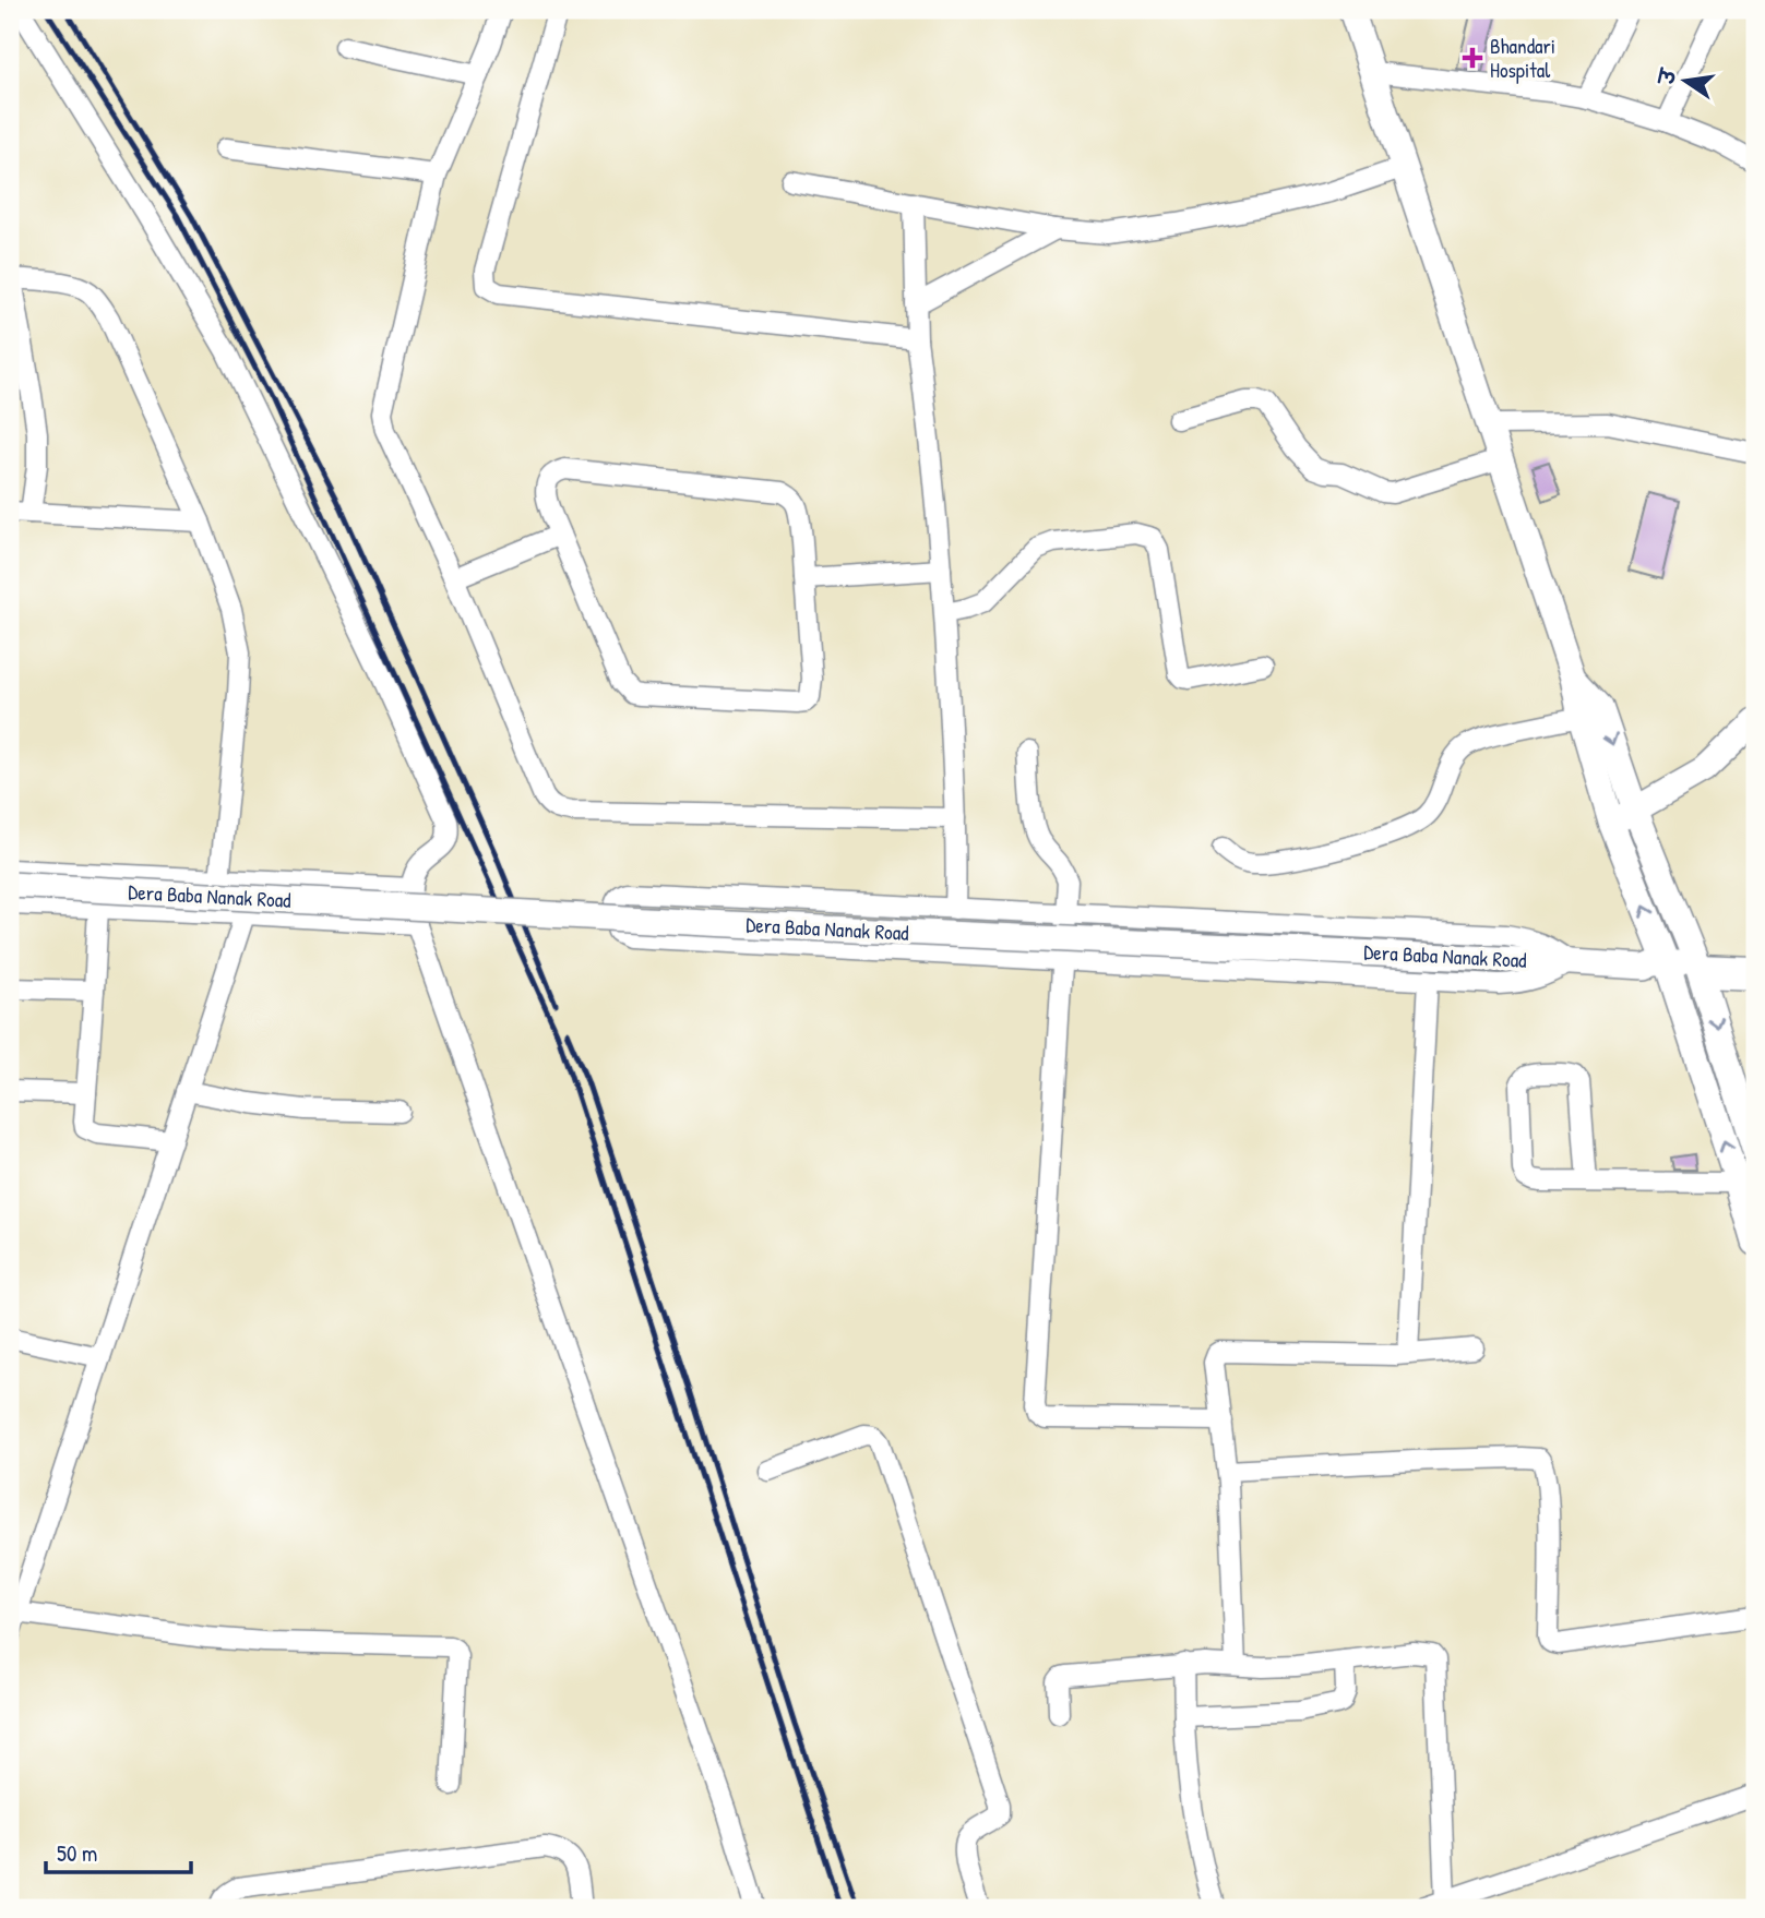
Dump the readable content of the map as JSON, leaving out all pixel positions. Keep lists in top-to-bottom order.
{
  "streets": {
    "main road": ["Dera Baba Nanak Road"]
  },
  "places": {
    "health": ["Bhandari Hospital"]
  },
  "scale_bar": "50 m",
  "north": "left"
}
